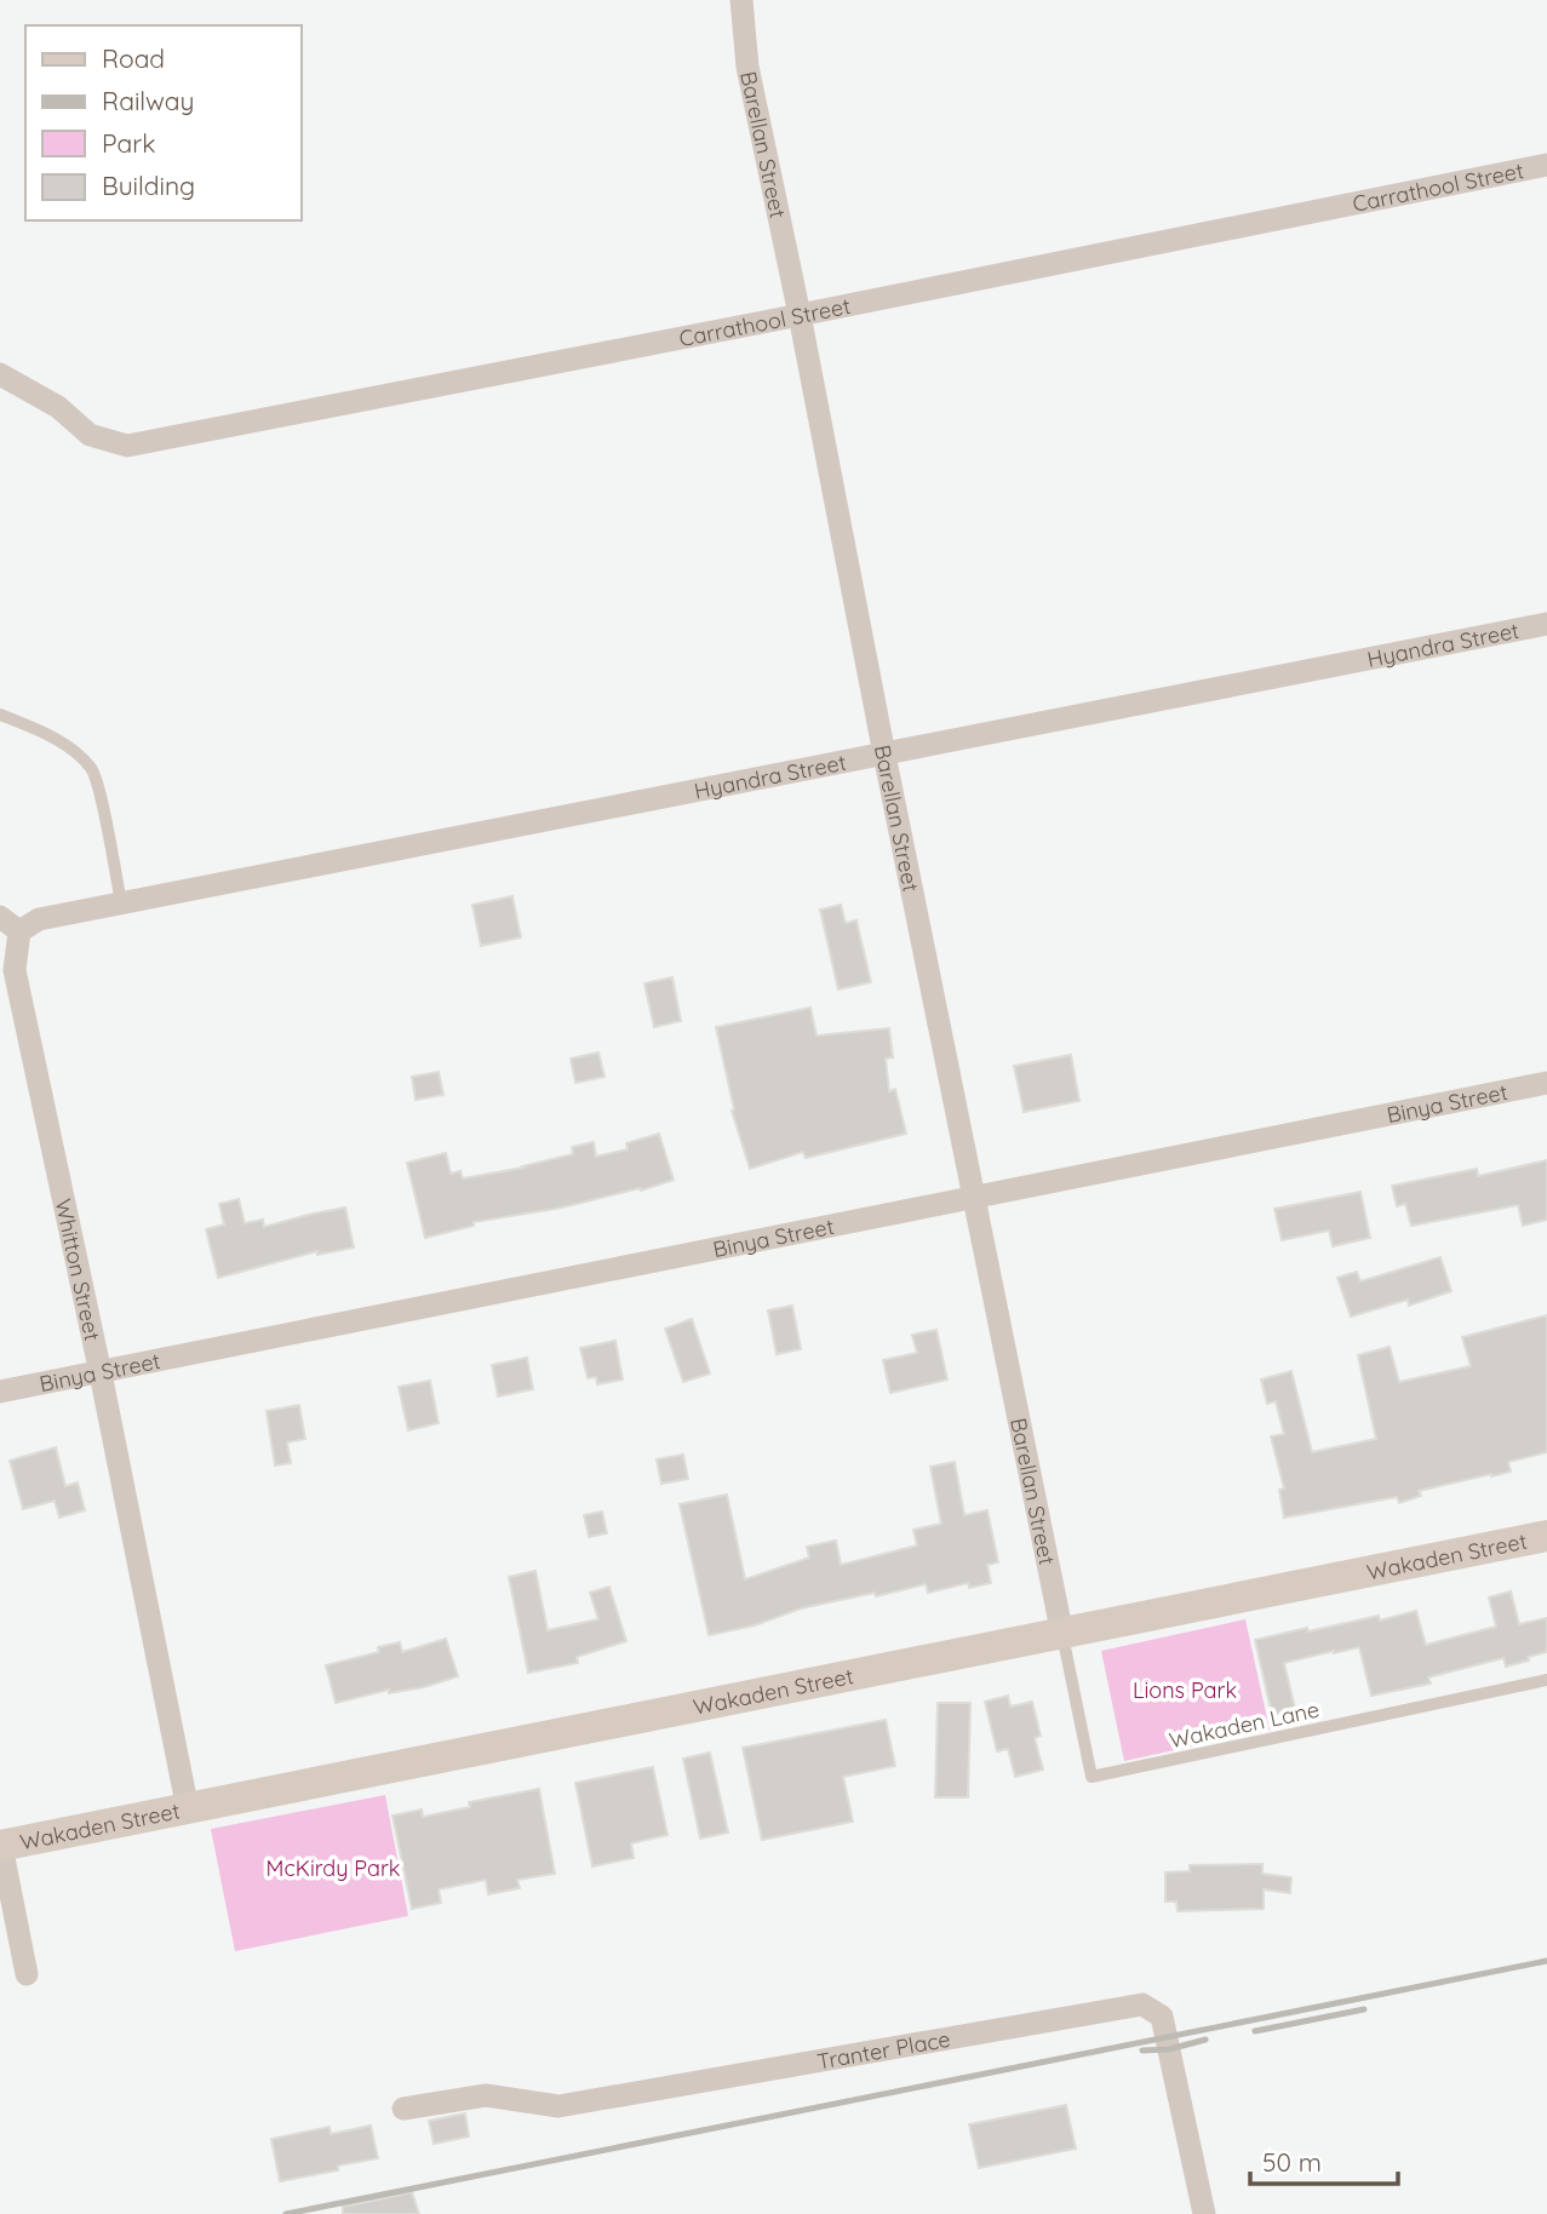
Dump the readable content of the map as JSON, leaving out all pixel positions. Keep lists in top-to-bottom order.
{
  "streets": {
    "street": [
      "Barellan Street",
      "Carrathool Street",
      "Hyandra Street",
      "Binya Street",
      "Whitton Street",
      "Wakaden Street",
      "Tranter Place"
    ],
    "lane": ["Wakaden Lane"]
  },
  "crossings": [
    ["Barellan Street", "Carrathool Street"],
    ["Barellan Street", "Hyandra Street"],
    ["Barellan Street", "Binya Street"],
    ["Barellan Street", "Wakaden Street"],
    ["Barellan Street", "Wakaden Lane"],
    ["Hyandra Street", "Whitton Street"],
    ["Binya Street", "Whitton Street"],
    ["Whitton Street", "Wakaden Street"],
    ["Wakaden Street", "Wakaden Lane"]
  ],
  "parks": ["Lions Park", "McKirdy Park"],
  "legend": [
    "Road",
    "Railway",
    "Park",
    "Building"
  ],
  "scale_bar": "50 m"
}
